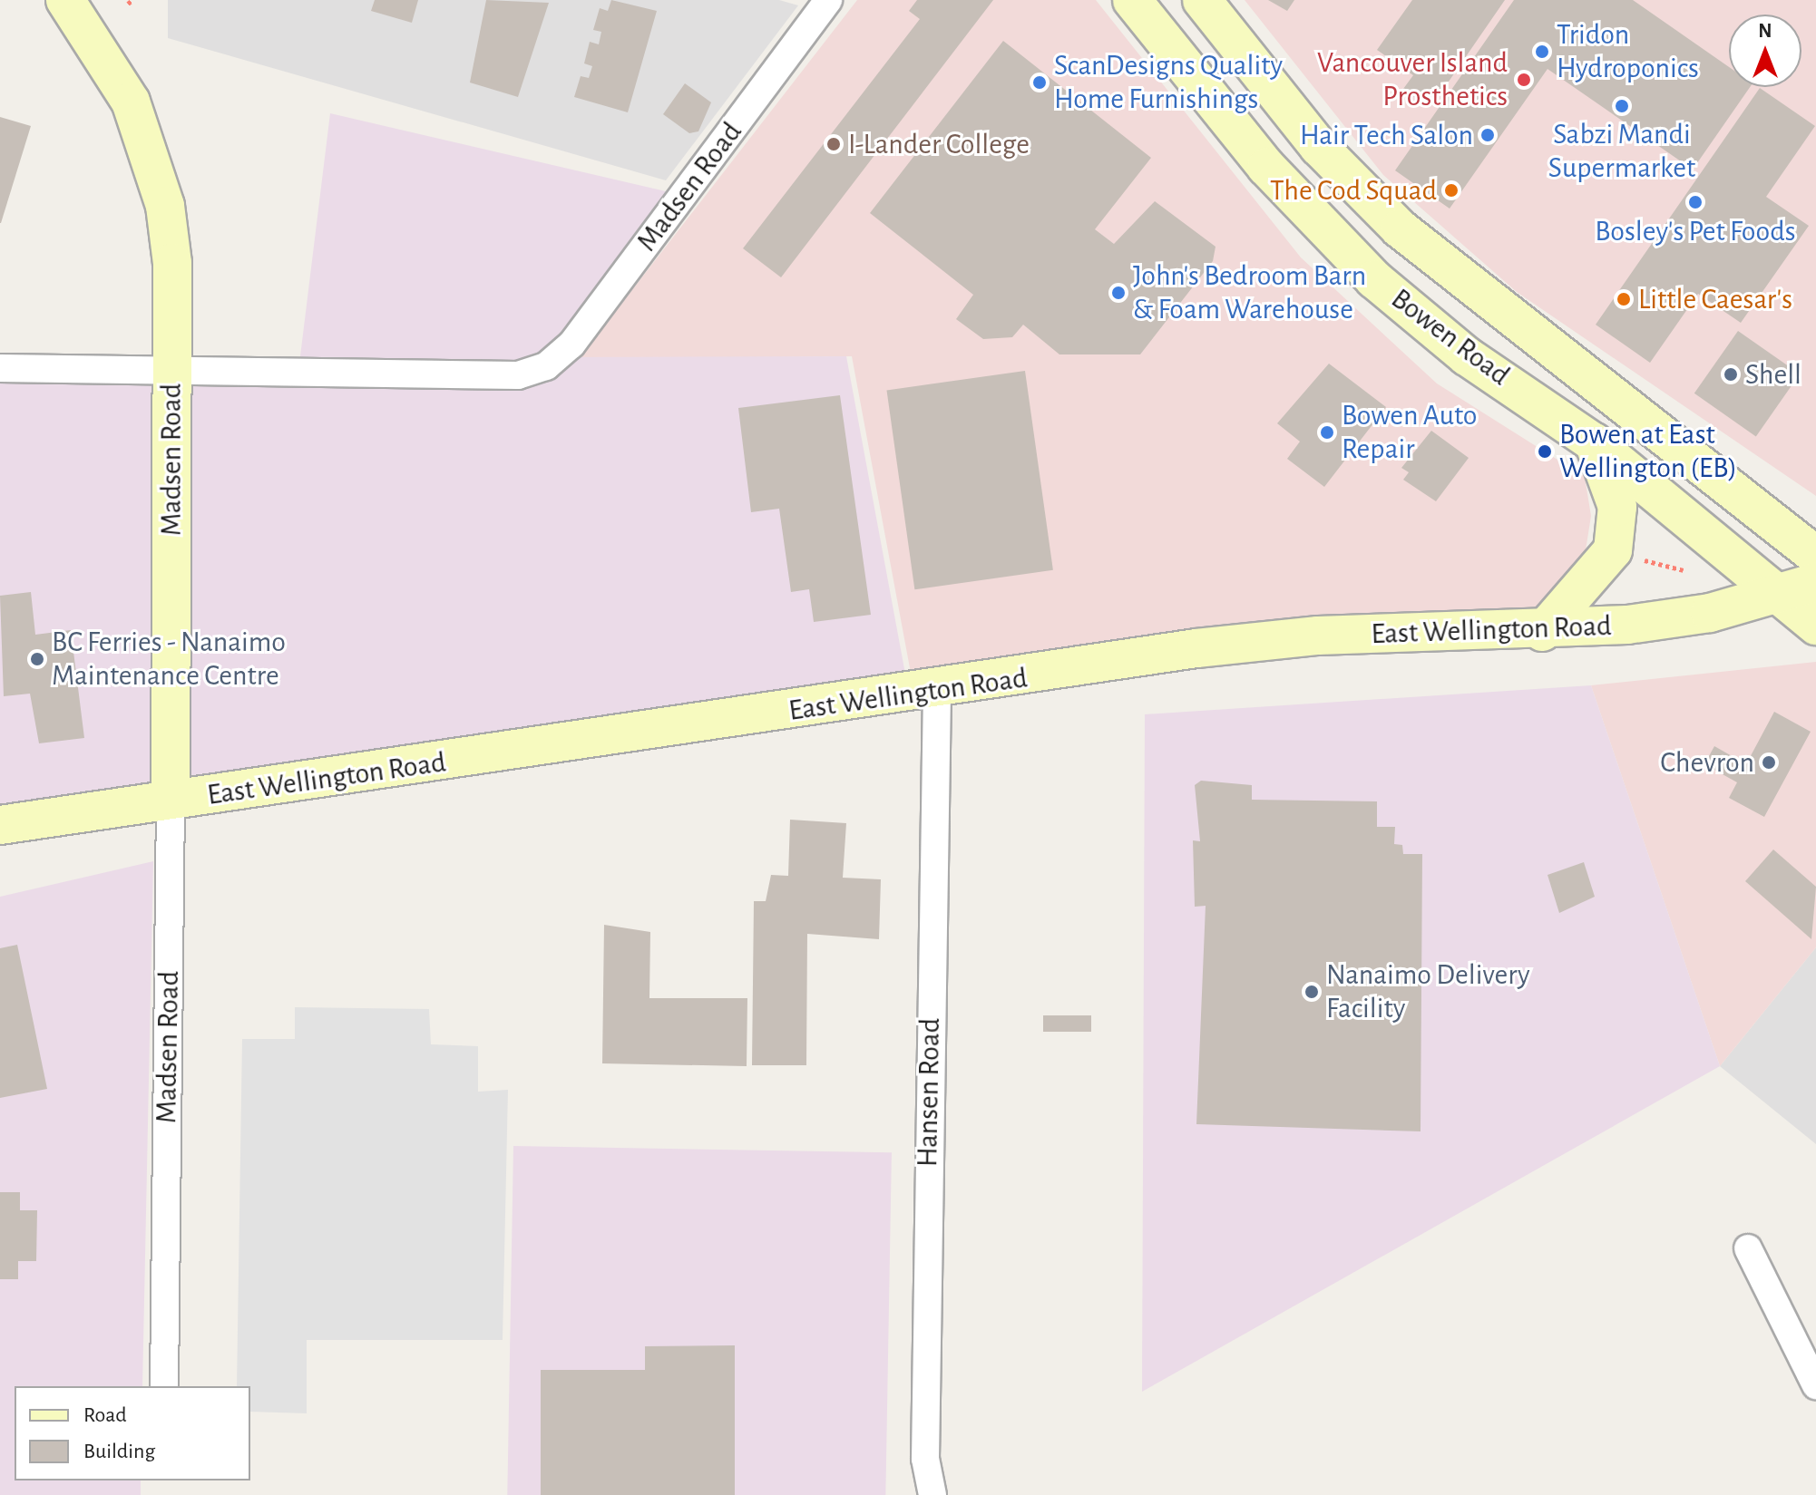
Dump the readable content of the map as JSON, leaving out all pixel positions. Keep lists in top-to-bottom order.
{
  "streets": {
    "street": [
      "Madsen Road",
      "Bowen Road",
      "East Wellington Road",
      "Hansen Road"
    ]
  },
  "crossings": [
    ["Madsen Road", "East Wellington Road"],
    ["Bowen Road", "East Wellington Road"],
    ["East Wellington Road", "Hansen Road"]
  ],
  "places": [
    "Tridon Hydroponics",
    "Vancouver Island Prosthetics",
    "ScanDesigns Quality Home Furnishings",
    "Sabzi Mandi Supermarket",
    "Hair Tech Salon",
    "I-Lander College",
    "The Cod Squad",
    "Bosley's Pet Foods",
    "John's Bedroom Barn & Foam Warehouse",
    "Little Caesar's",
    "Shell",
    "Bowen Auto Repair",
    "Bowen at East Wellington (EB)",
    "BC Ferries - Nanaimo Maintenance Centre",
    "Chevron",
    "Nanaimo Delivery Facility"
  ],
  "legend": ["Road", "Building"],
  "north": "top"
}
